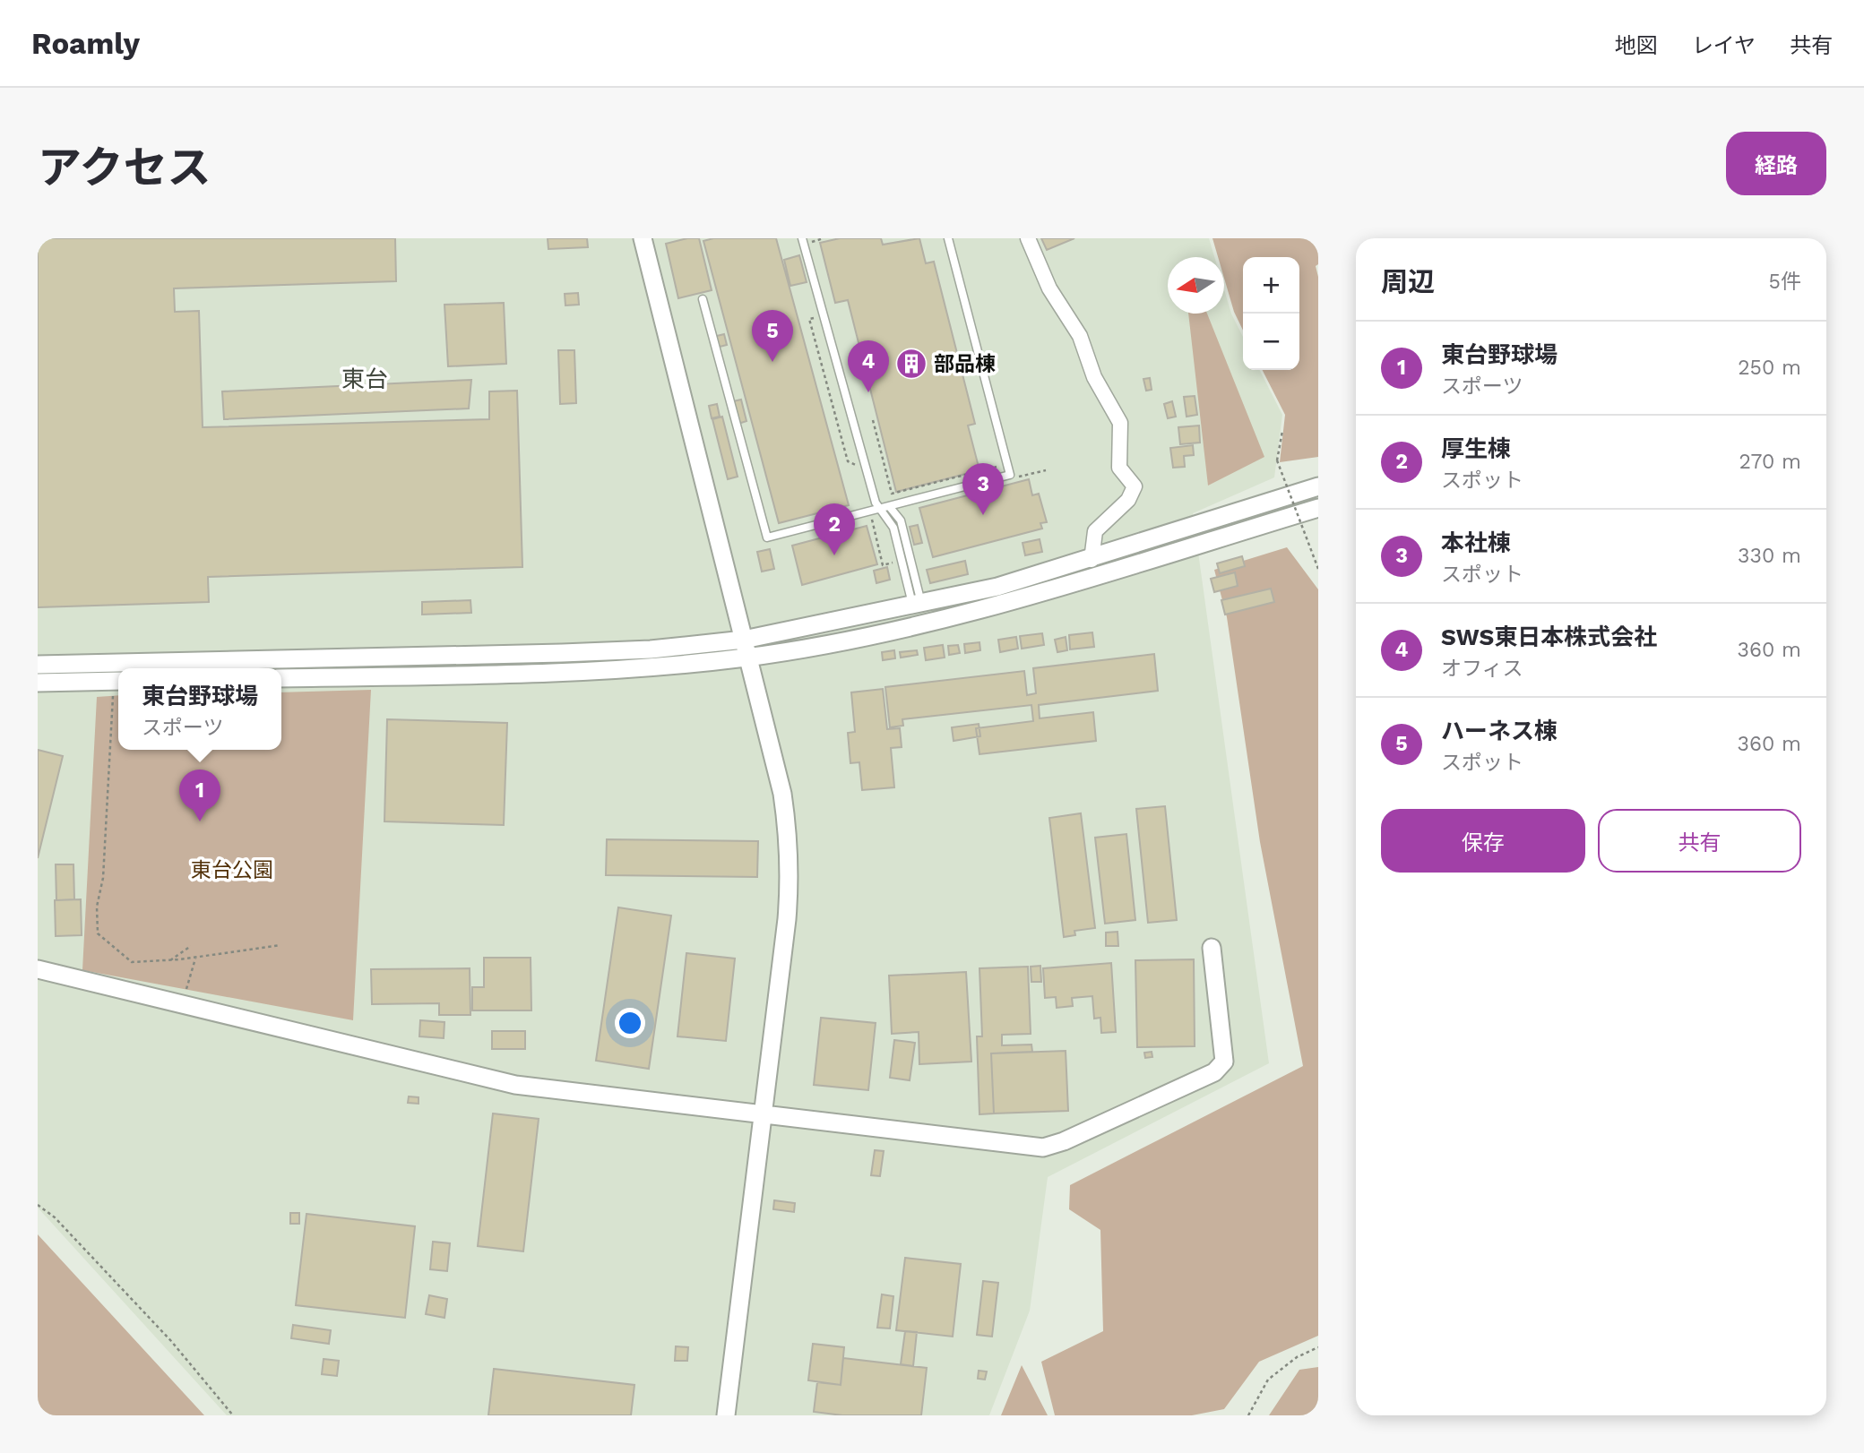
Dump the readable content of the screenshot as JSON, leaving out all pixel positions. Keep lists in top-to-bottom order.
{
  "districts": ["東台"],
  "parks": ["東台公園"],
  "places": {
    "building": ["部品棟"]
  },
  "north": "left",
  "page": {
    "header": "Roamly",
    "nav": ["地図", "レイヤ", "共有"],
    "title": "アクセス",
    "buttons": [
      "経路",
      ["保存", "共有"]
    ],
    "heading": ["周辺", "5件"],
    "map_buttons": ["+", "−"],
    "pins": [
      "5",
      "4",
      "3",
      "2",
      "1"
    ],
    "list": [
      {
        "mark": "1",
        "name": "東台野球場",
        "note": "スポーツ",
        "value": "250 m"
      },
      {
        "mark": "2",
        "name": "厚生棟",
        "note": "スポット",
        "value": "270 m"
      },
      {
        "mark": "3",
        "name": "本社棟",
        "note": "スポット",
        "value": "330 m"
      },
      {
        "mark": "4",
        "name": "SWS東日本株式会社",
        "note": "オフィス",
        "value": "360 m"
      },
      {
        "mark": "5",
        "name": "ハーネス棟",
        "note": "スポット",
        "value": "360 m"
      }
    ],
    "popup": ["東台野球場", "スポーツ"]
  }
}
